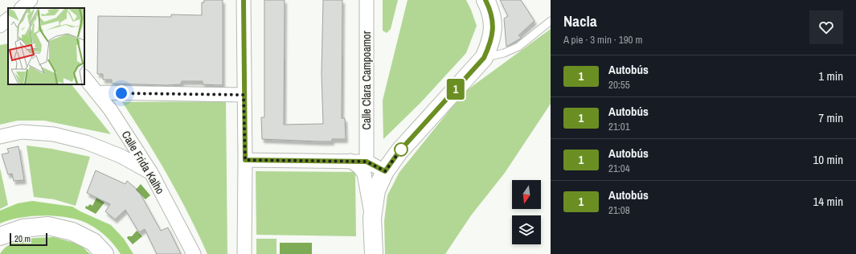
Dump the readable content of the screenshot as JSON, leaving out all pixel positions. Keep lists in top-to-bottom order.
{
  "streets": {
    "street": ["Calle Clara Campoamor", "Calle Frida Kalho"]
  },
  "lines": ["bus line 1"],
  "scale_bar": "20 m",
  "north": "bottom",
  "page": {
    "on_map": "1",
    "heading": ["Nacla", "A pie · 3 min · 190 m"],
    "list": [
      {
        "mark": "1",
        "name": "Autobús",
        "note": "20:55",
        "value": "1 min"
      },
      {
        "mark": "1",
        "name": "Autobús",
        "note": "21:01",
        "value": "7 min"
      },
      {
        "mark": "1",
        "name": "Autobús",
        "note": "21:04",
        "value": "10 min"
      },
      {
        "mark": "1",
        "name": "Autobús",
        "note": "21:08",
        "value": "14 min"
      }
    ],
    "scale": "20 m"
  }
}
